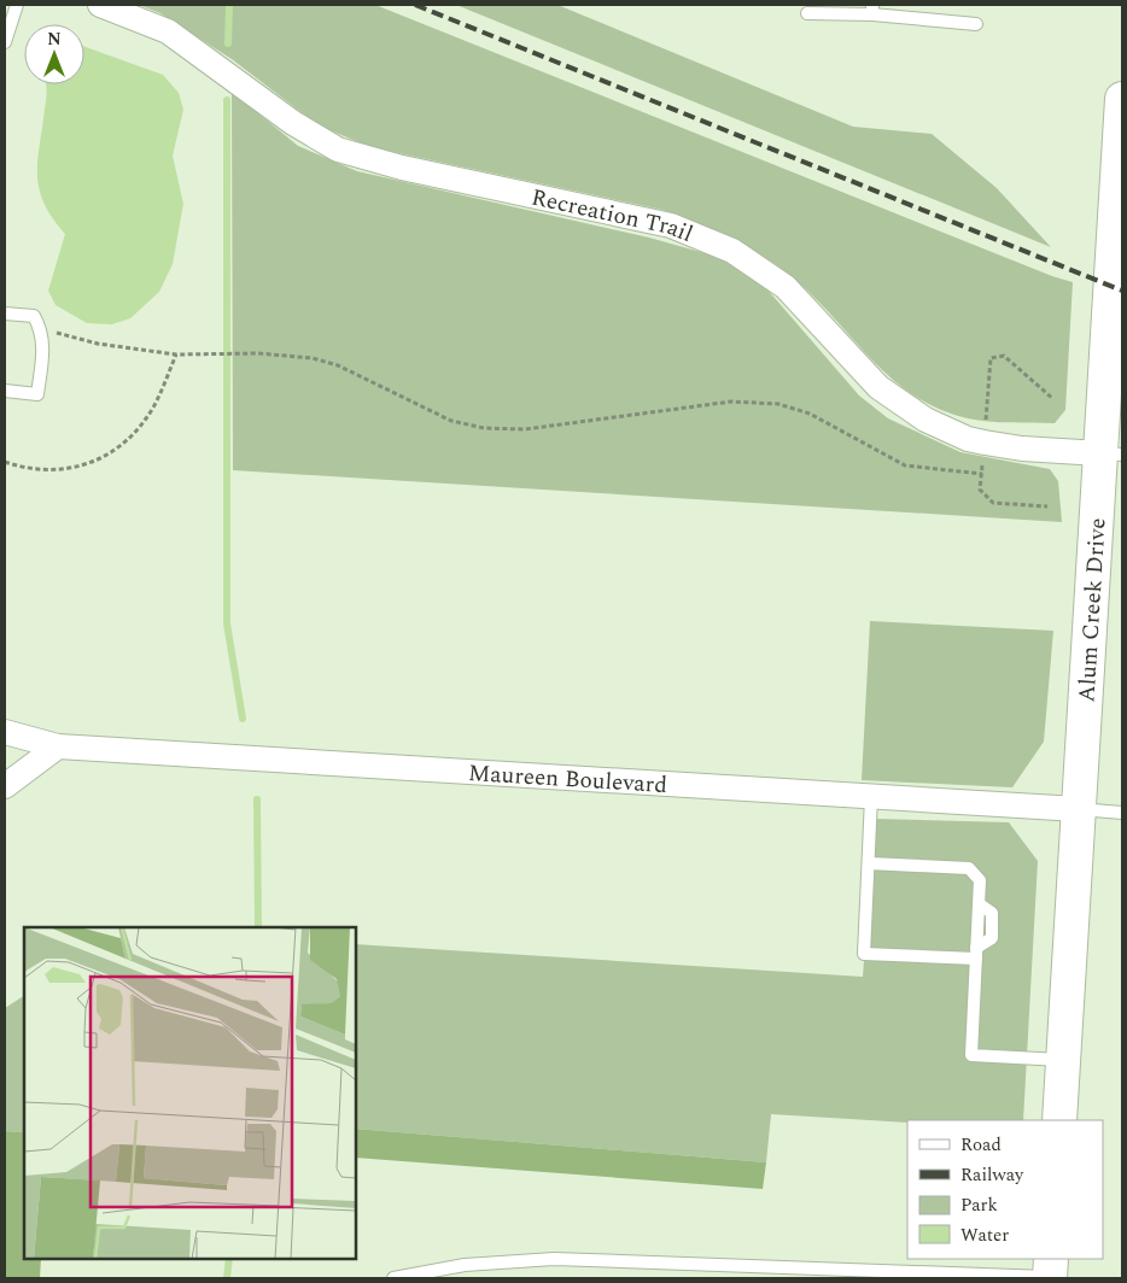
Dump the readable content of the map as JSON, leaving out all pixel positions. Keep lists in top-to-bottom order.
{
  "streets": {
    "main road": ["Alum Creek Drive"],
    "street": ["Recreation Trail", "Maureen Boulevard"]
  },
  "crossings": [
    ["Recreation Trail", "Alum Creek Drive"],
    ["Alum Creek Drive", "Maureen Boulevard"]
  ],
  "legend": [
    "Road",
    "Railway",
    "Park",
    "Water"
  ],
  "north": "top"
}
